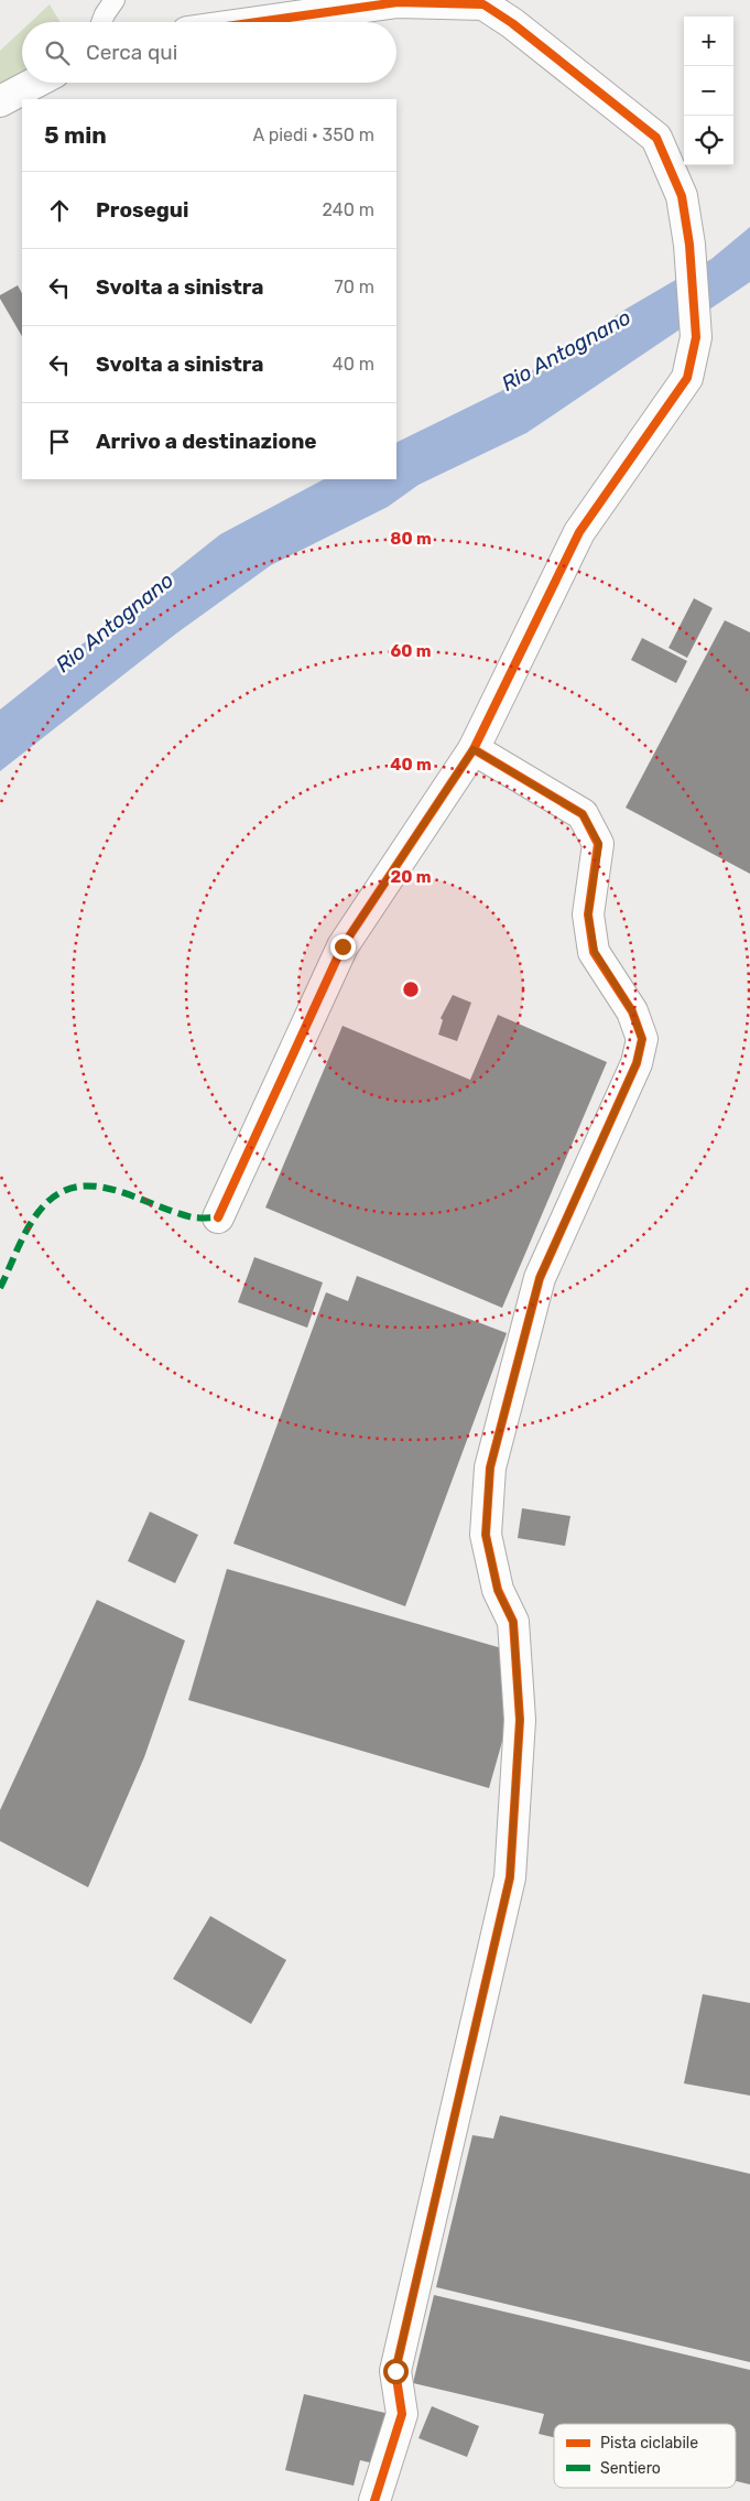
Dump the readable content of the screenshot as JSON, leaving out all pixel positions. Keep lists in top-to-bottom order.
{
  "water": ["Rio Antognano"],
  "legend": ["Pista ciclabile", "Sentiero"],
  "page": {
    "map_buttons": ["+", "−"],
    "search": "Cerca qui",
    "heading": ["5 min", "A piedi · 350 m"],
    "list": [
      ["Prosegui", "240 m"],
      ["Svolta a sinistra", "70 m"],
      ["Svolta a sinistra", "40 m"],
      "Arrivo a destinazione"
    ]
  },
  "rings": [
    "80 m",
    "60 m",
    "40 m",
    "20 m"
  ]
}
